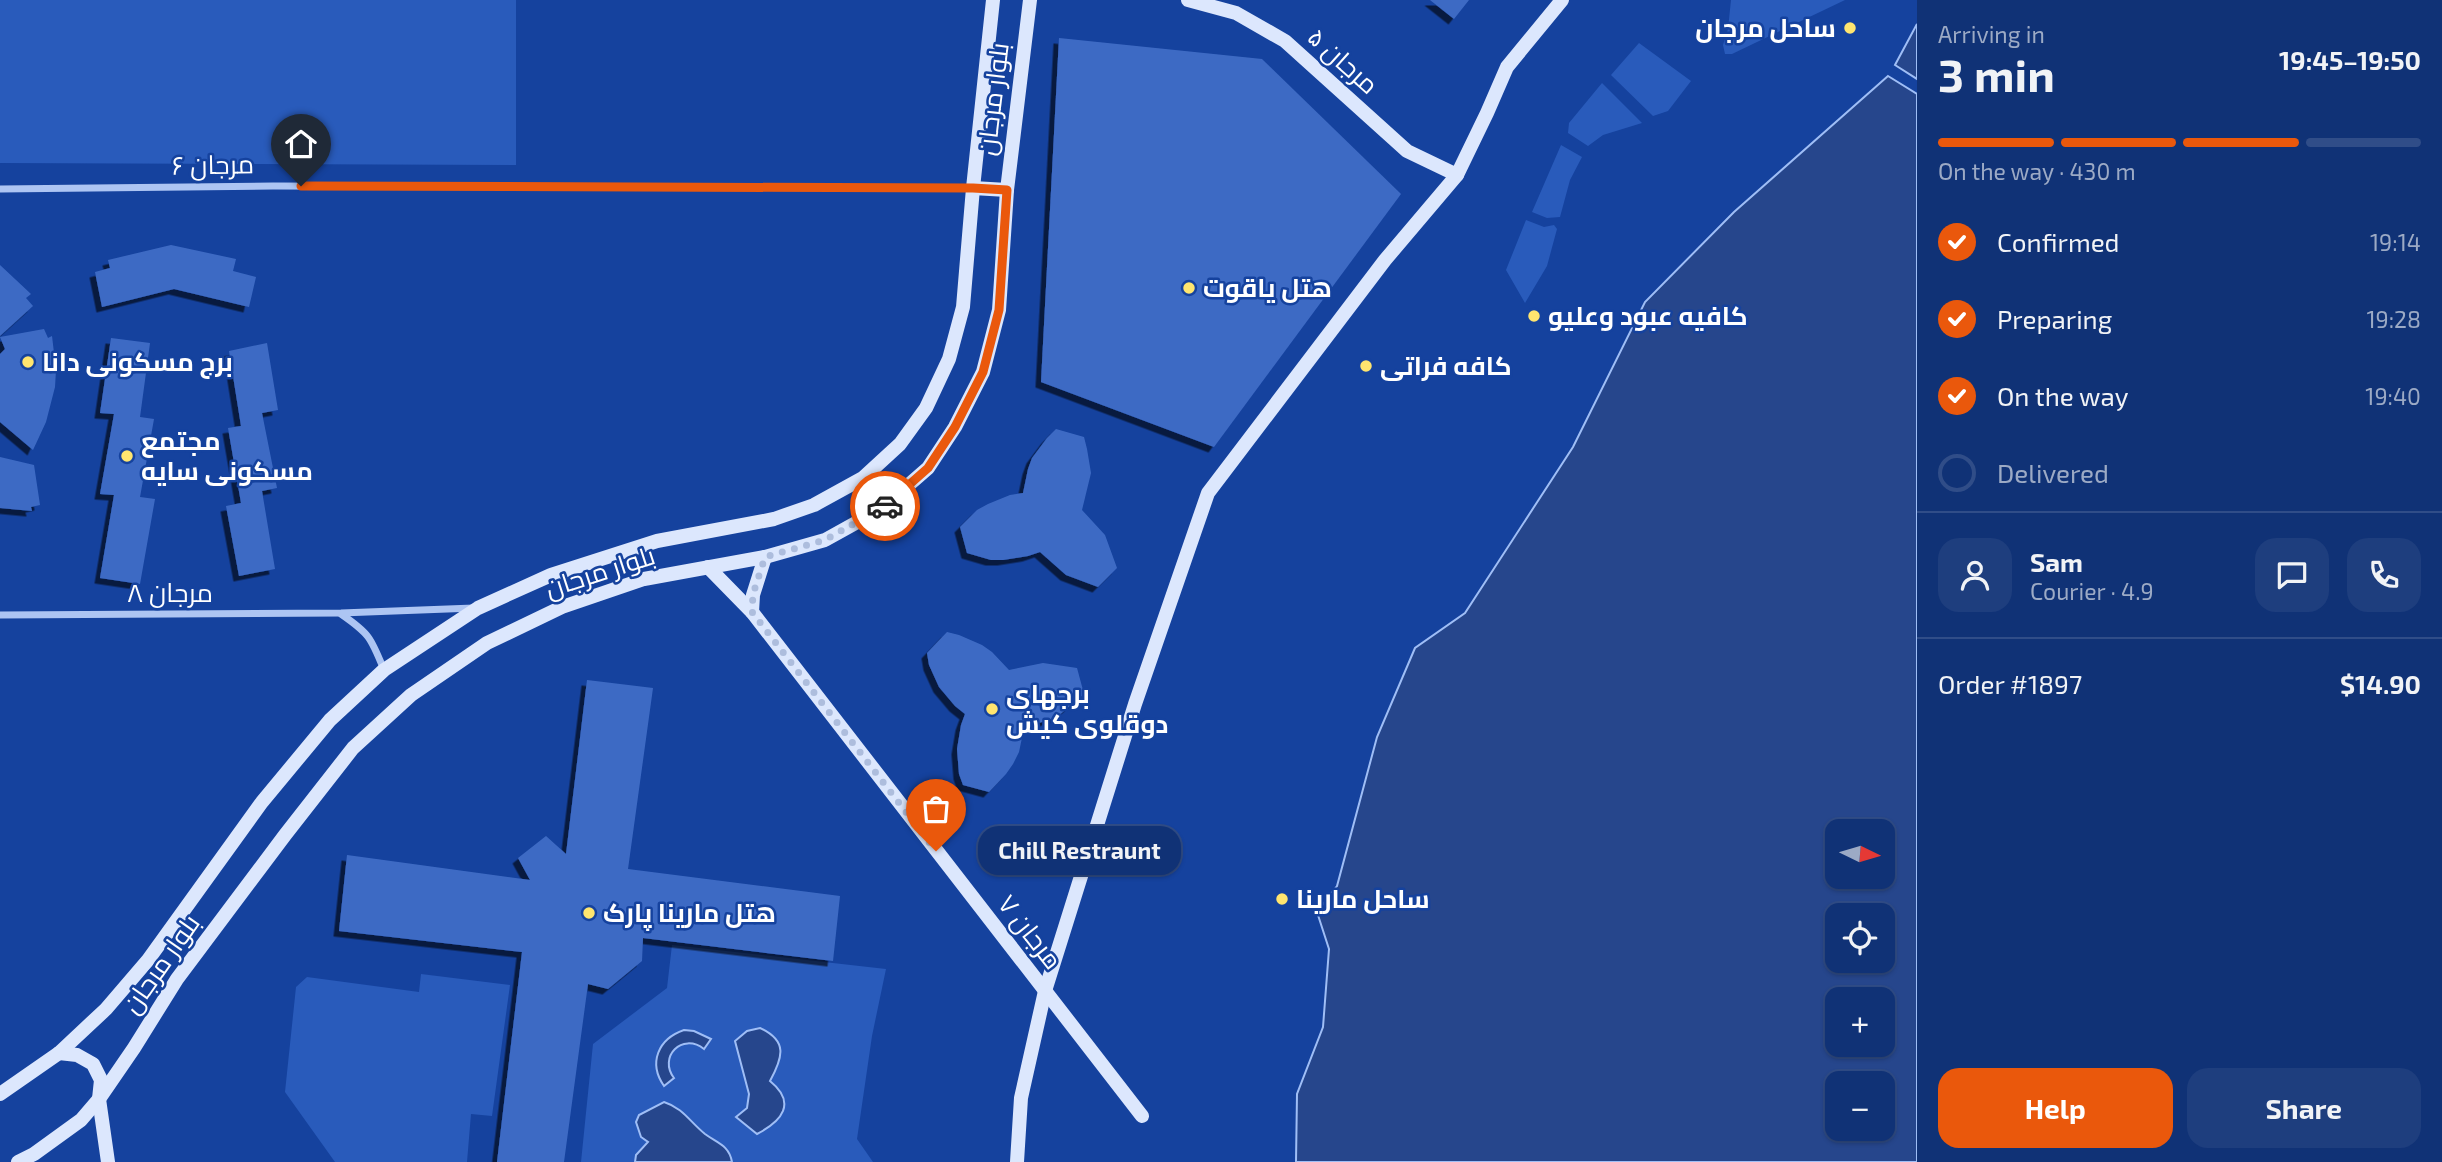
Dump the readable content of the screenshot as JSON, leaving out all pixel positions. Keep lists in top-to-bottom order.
{
  "streets": {
    "main road": ["مرجان ۵", "بلوار مرجان", "مرجان ۷"],
    "street": ["مرجان ۶", "مرجان ۸"]
  },
  "crossings": [
    ["بلوار مرجان", "مرجان ۶"],
    ["بلوار مرجان", "مرجان ۸"],
    ["بلوار مرجان", "مرجان ۷"]
  ],
  "places": [
    "ساحل مرجان",
    "هتل یاقوت",
    "کافیه عبود وعلیو",
    "برج مسکونی دانا",
    "کافه فراتی",
    "مجتمع مسکونی سایه",
    "برجهای دوقلوی کیش",
    "Chill Restraunt",
    "ساحل مارینا",
    "هتل مارینا پارک"
  ],
  "north": "right",
  "page": {
    "heading": ["3 min", "Arriving in", "19:45–19:50"],
    "panel": [
      "Sam",
      "Courier · 4.9",
      "Order #1897",
      "$14.90"
    ],
    "bar": "On the way · 430 m",
    "list": [
      ["Confirmed", "19:14"],
      ["Preparing", "19:28"],
      ["On the way", "19:40"],
      "Delivered"
    ],
    "map_buttons": ["+", "−"],
    "bubble": "Chill Restraunt",
    "buttons": ["Help", "Share"]
  }
}
